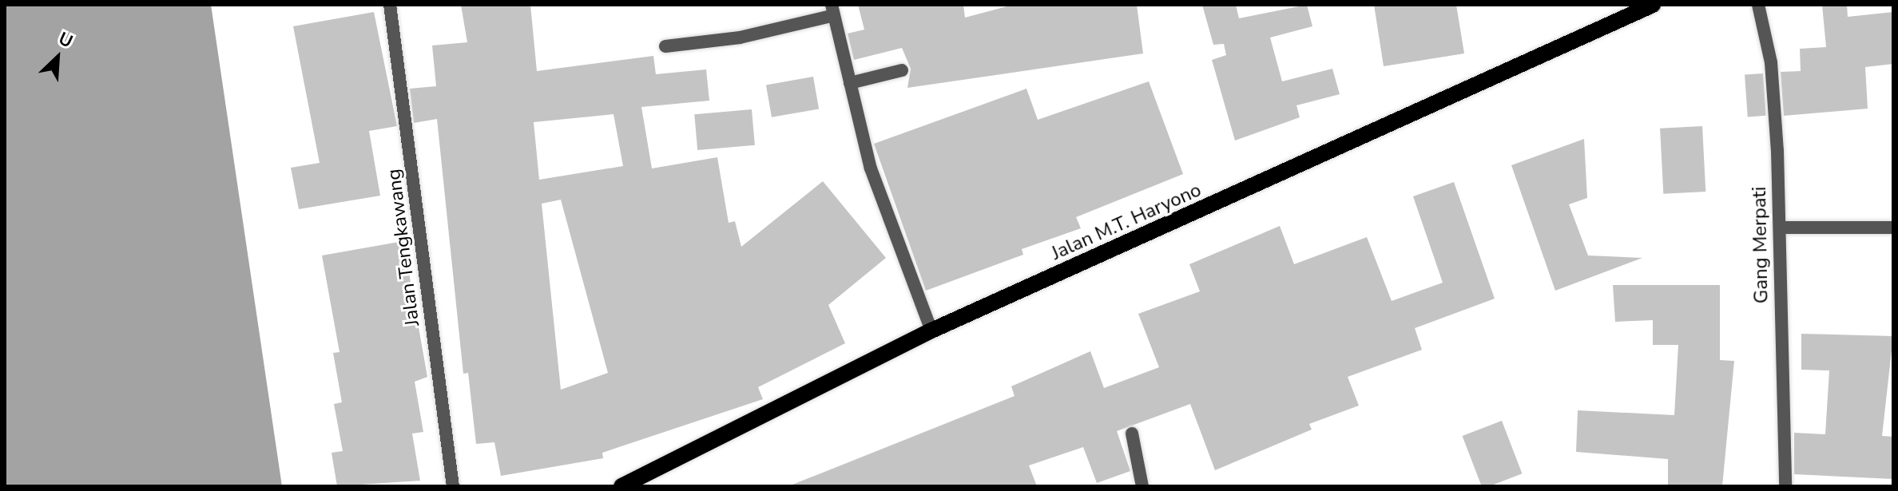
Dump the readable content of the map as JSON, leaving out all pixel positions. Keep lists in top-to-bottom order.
{
  "streets": {
    "main road": ["Jalan M.T. Haryono"],
    "street": ["Gang Merpati", "Jalan Tengkawang"]
  },
  "north": "top right"
}
